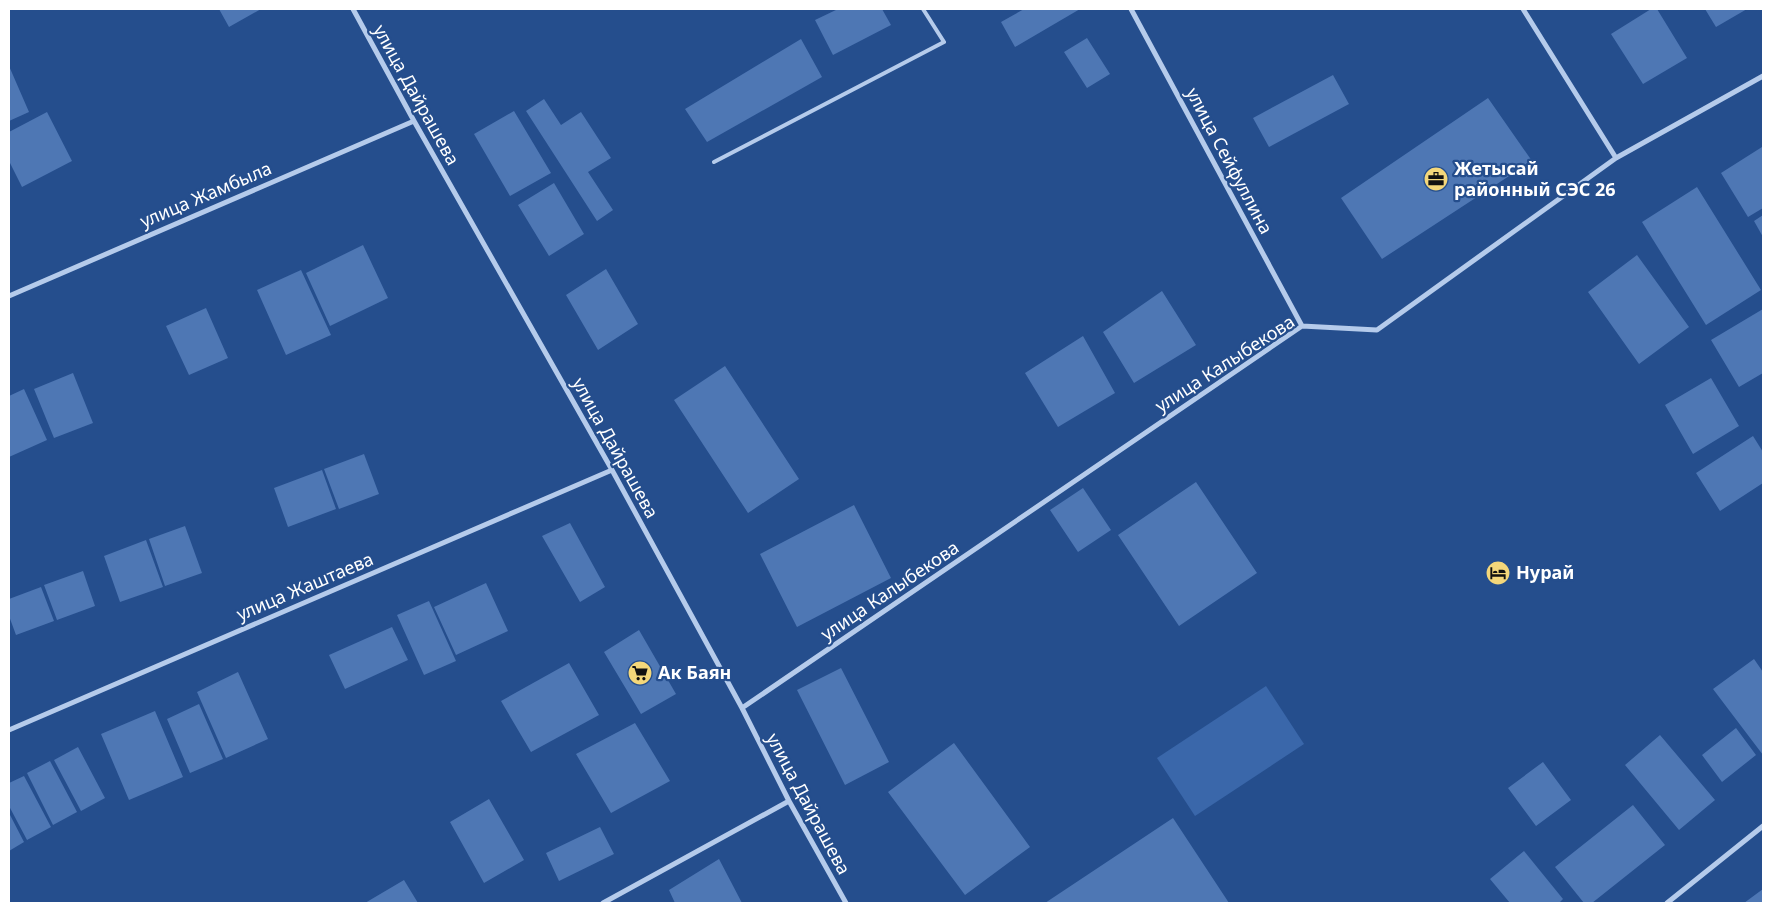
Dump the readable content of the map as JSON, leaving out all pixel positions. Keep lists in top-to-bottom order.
{
  "streets": {
    "street": [
      "улица Дайрашева",
      "улица Сейфуллина",
      "улица Жамбыла",
      "улица Калыбекова",
      "улица Жаштаева"
    ]
  },
  "crossings": [
    ["улица Дайрашева", "улица Жамбыла"],
    ["улица Дайрашева", "улица Калыбекова"],
    ["улица Дайрашева", "улица Жаштаева"],
    ["улица Сейфуллина", "улица Калыбекова"]
  ],
  "places": {
    "office": ["Жетысай районный СЭС 26"],
    "hotel": ["Нурай"],
    "supermarket": ["Ак Баян"]
  }
}
